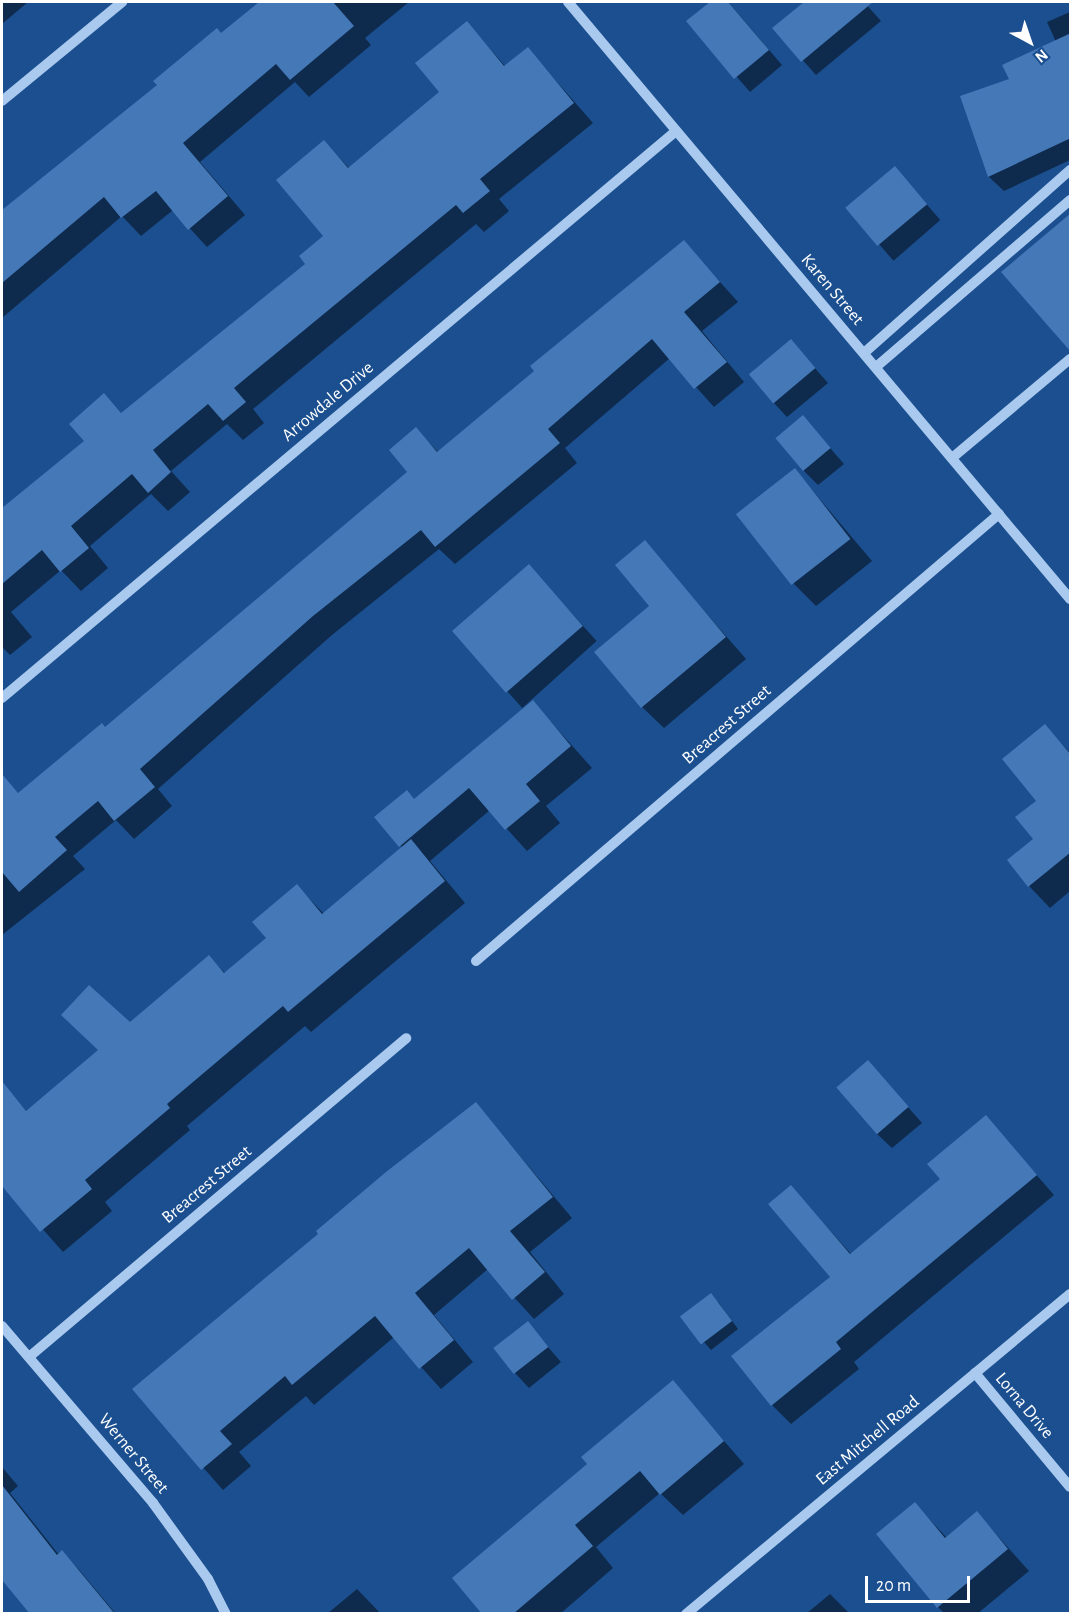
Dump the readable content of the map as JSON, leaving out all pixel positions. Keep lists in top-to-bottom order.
{
  "streets": {
    "street": [
      "Karen Street",
      "Arrowdale Drive",
      "Breacrest Street",
      "Lorna Drive",
      "East Mitchell Road",
      "Werner Street"
    ]
  },
  "crossings": [
    ["Karen Street", "Arrowdale Drive"],
    ["Karen Street", "Breacrest Street"],
    ["Breacrest Street", "Werner Street"],
    ["Lorna Drive", "East Mitchell Road"]
  ],
  "scale_bar": "20 m",
  "north": "bottom right"
}
